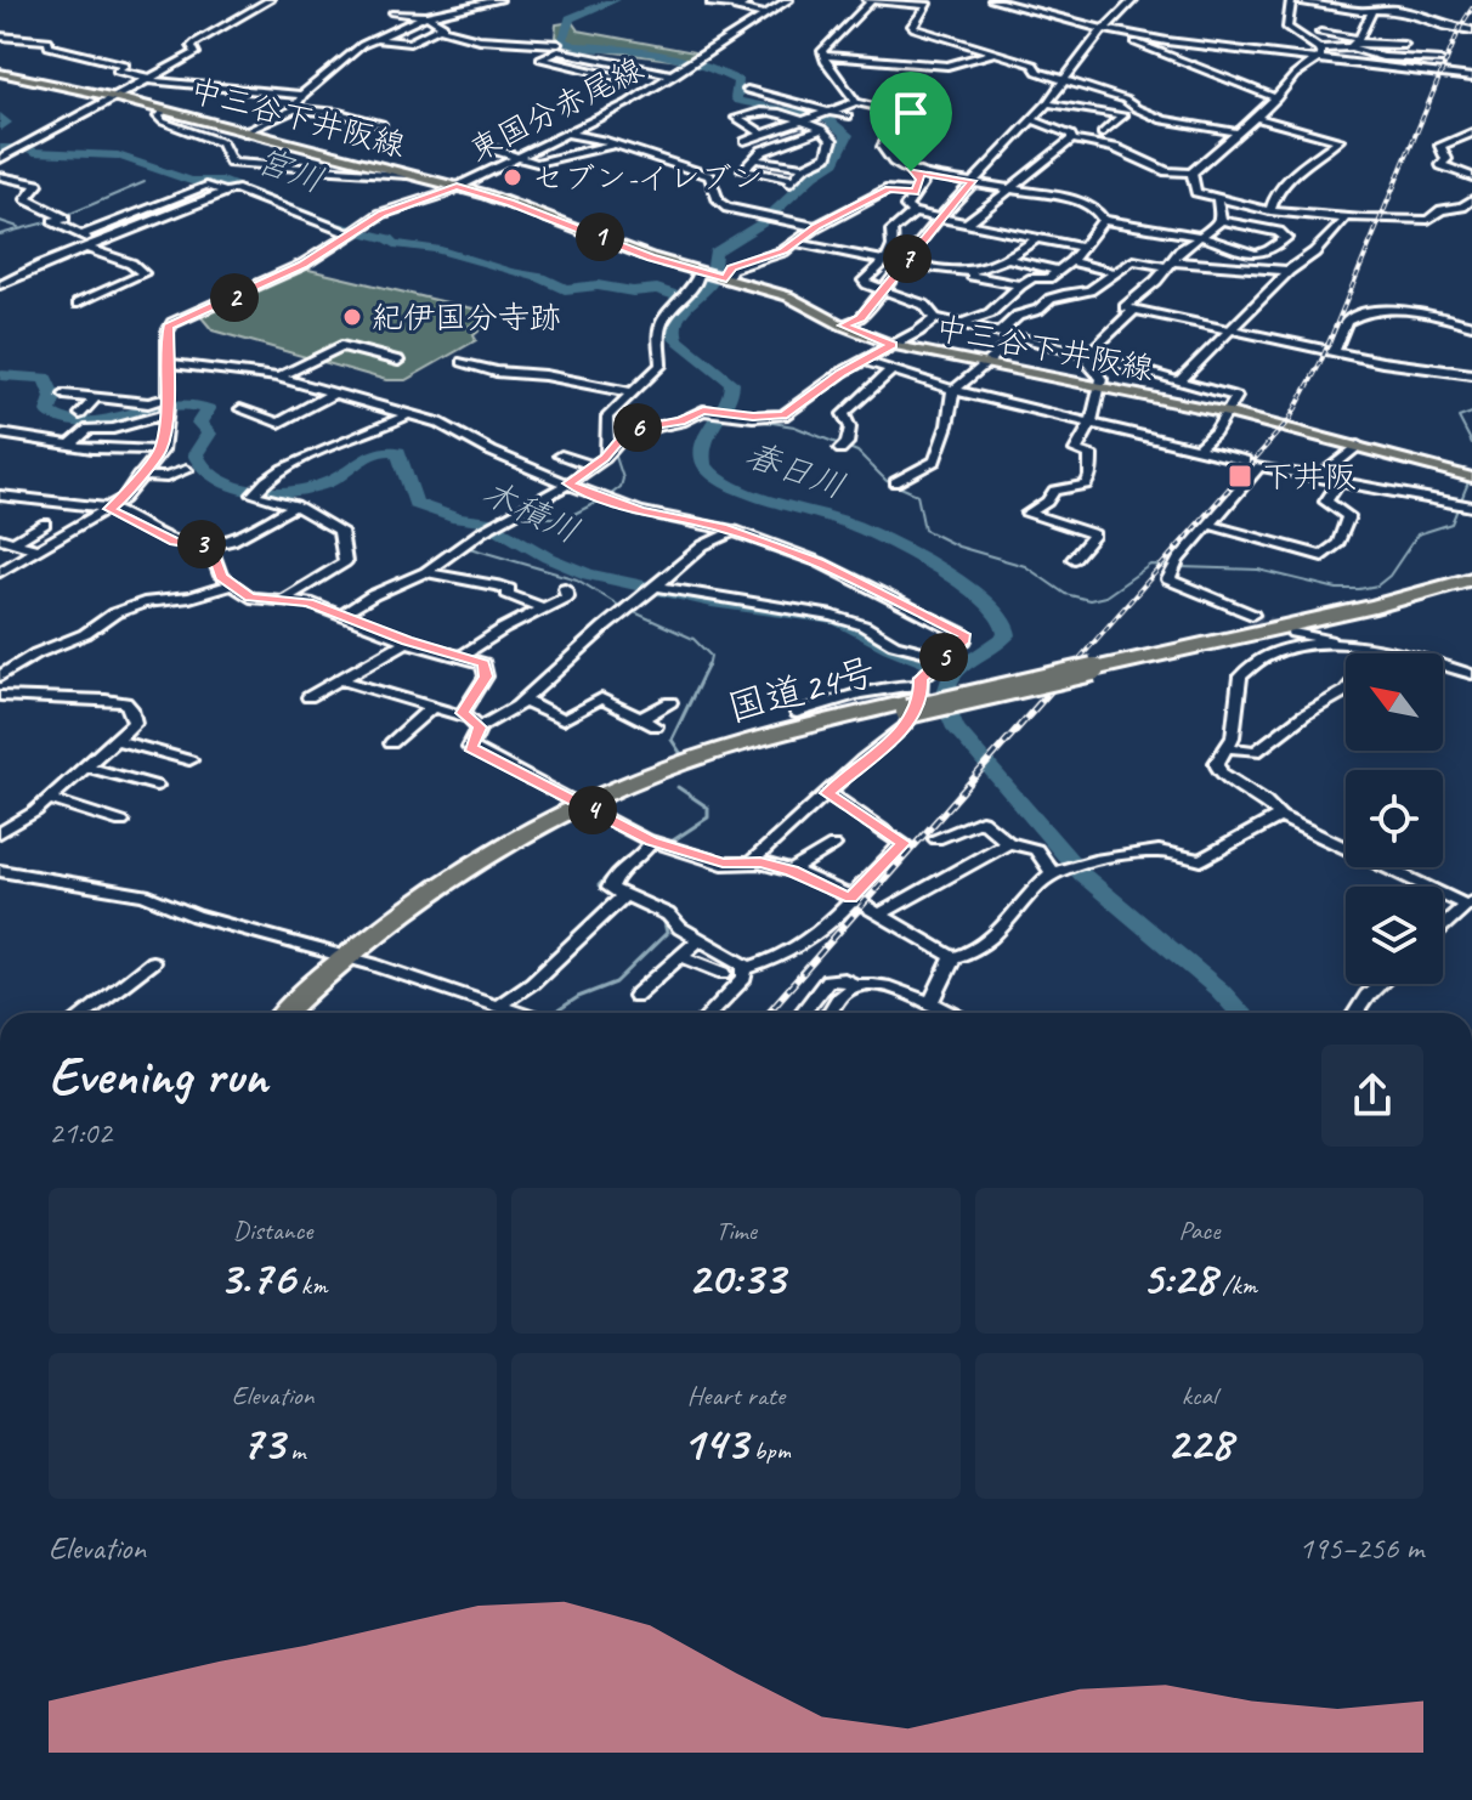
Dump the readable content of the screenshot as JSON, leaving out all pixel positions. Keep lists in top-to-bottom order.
{
  "streets": {
    "highway": ["国道24号"],
    "main road": ["中三谷下井阪線"],
    "street": ["東国分赤尾線"]
  },
  "crossings": [
    ["東国分赤尾線", "中三谷下井阪線"]
  ],
  "water": ["宮川", "春日川", "木積川"],
  "places": {
    "other": ["セブン-イレブン", "紀伊国分寺跡"],
    "transit": ["下井阪"]
  },
  "north": "top left",
  "page": {
    "pins": [
      "1",
      "7",
      "2",
      "6",
      "3",
      "5",
      "4"
    ],
    "heading": ["Evening run", "21:02"],
    "stats": [
      ["Distance", "3.76 km"],
      ["Time", "20:33"],
      ["Pace", "5:28 /km"],
      ["Elevation", "73 m"],
      ["Heart rate", "143 bpm"],
      ["kcal", "228"]
    ],
    "chart": ["Elevation", "195–256 m"]
  }
}
